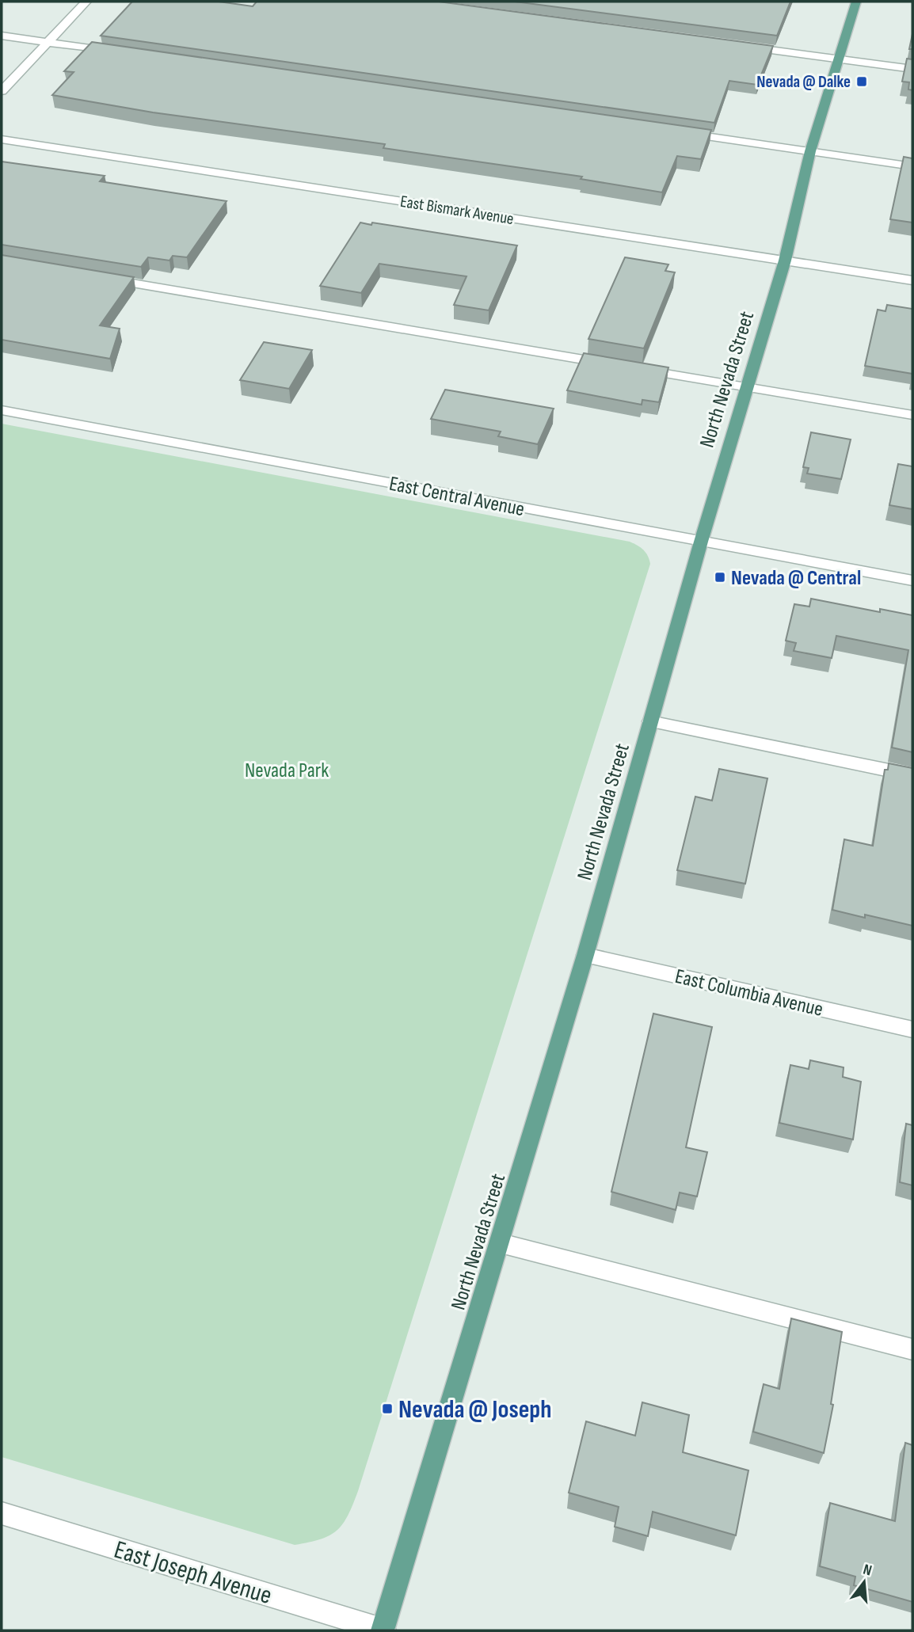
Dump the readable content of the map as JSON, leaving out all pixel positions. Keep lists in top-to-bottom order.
{
  "streets": {
    "main road": ["North Nevada Street"],
    "street": [
      "East Bismark Avenue",
      "East Central Avenue",
      "East Columbia Avenue",
      "East Joseph Avenue"
    ]
  },
  "crossings": [
    ["East Bismark Avenue", "North Nevada Street"],
    ["North Nevada Street", "East Central Avenue"],
    ["North Nevada Street", "East Columbia Avenue"],
    ["North Nevada Street", "East Joseph Avenue"]
  ],
  "parks": ["Nevada Park"],
  "places": {
    "transit": ["Nevada @ Dalke", "Nevada @ Central", "Nevada @ Joseph"]
  },
  "north": "top"
}
